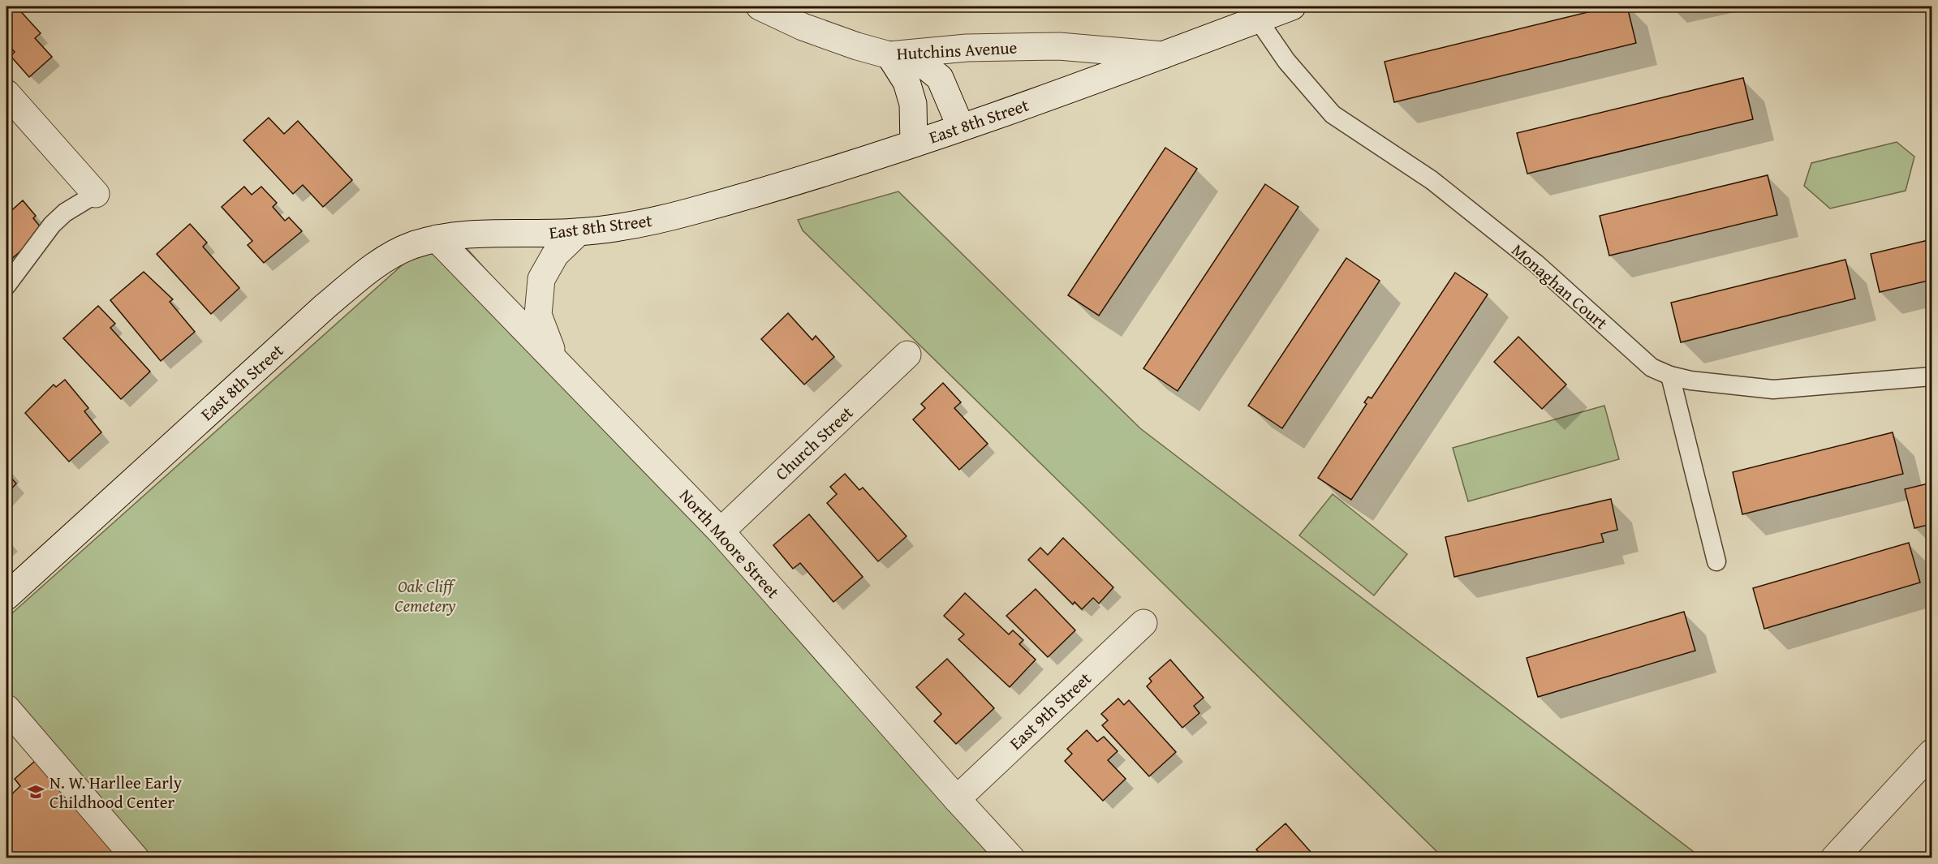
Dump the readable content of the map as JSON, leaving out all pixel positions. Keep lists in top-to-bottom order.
{
  "streets": {
    "street": [
      "Hutchins Avenue",
      "East 8th Street",
      "Church Street",
      "North Moore Street",
      "East 9th Street"
    ],
    "lane": ["Monaghan Court"]
  },
  "crossings": [
    ["Hutchins Avenue", "East 8th Street"],
    ["East 8th Street", "Monaghan Court"],
    ["East 8th Street", "North Moore Street"],
    ["Church Street", "North Moore Street"],
    ["North Moore Street", "East 9th Street"]
  ],
  "parks": ["Oak Cliff Cemetery"],
  "places": {
    "school or university": ["N. W. Harllee Early Childhood Center"]
  }
}
